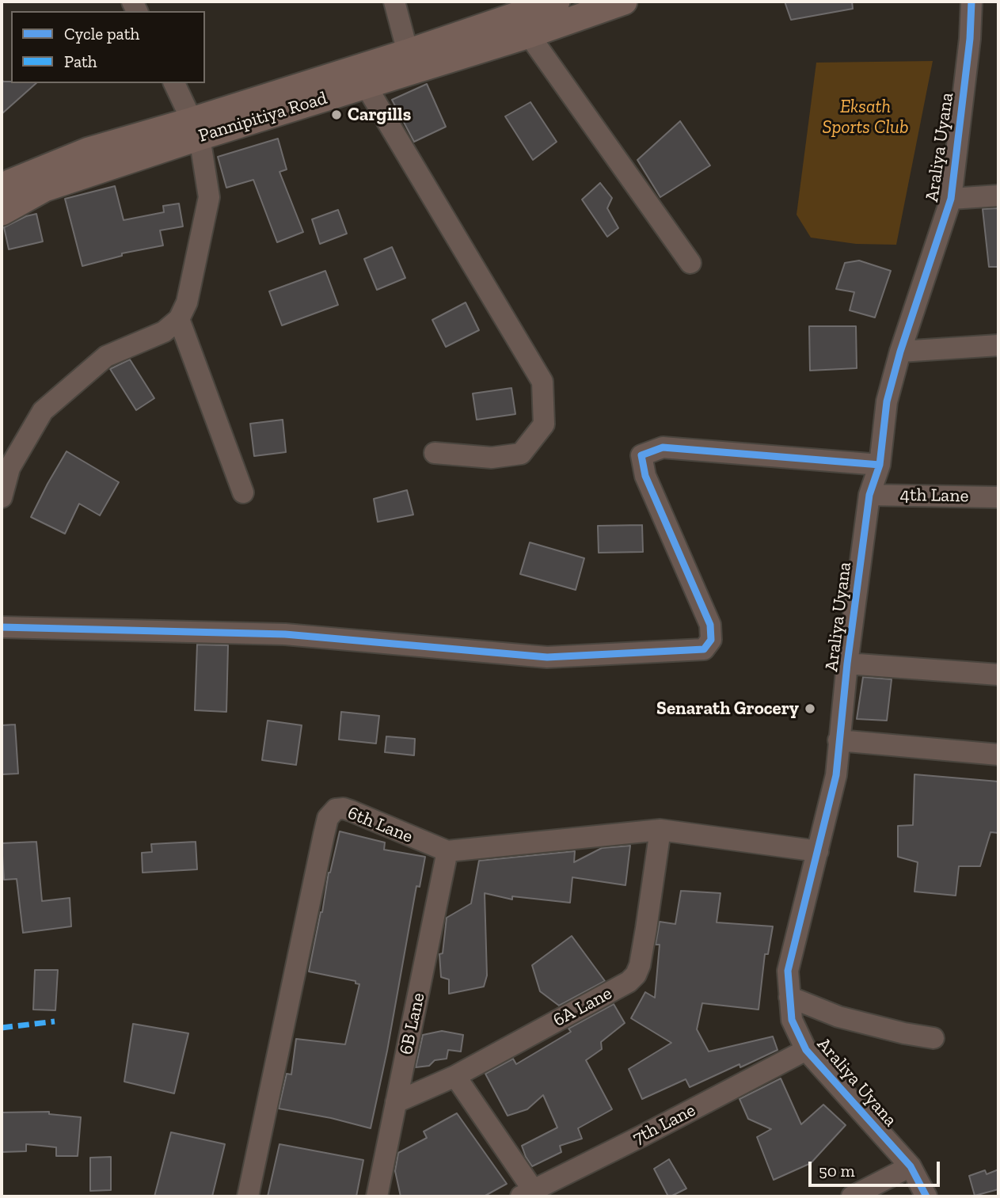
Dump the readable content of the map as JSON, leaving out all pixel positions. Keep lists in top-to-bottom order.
{
  "streets": {
    "main road": ["Pannipitiya Road"],
    "street": [
      "Araliya Uyana",
      "4th Lane",
      "6th Lane",
      "6A Lane",
      "6B Lane",
      "7th Lane"
    ]
  },
  "crossings": [
    ["Araliya Uyana", "4th Lane"],
    ["Araliya Uyana", "6th Lane"],
    ["Araliya Uyana", "7th Lane"],
    ["6th Lane", "6A Lane"],
    ["6th Lane", "6B Lane"],
    ["6A Lane", "6B Lane"]
  ],
  "parks": ["Eksath Sports Club"],
  "places": ["Cargills", "Senarath Grocery"],
  "legend": ["Cycle path", "Path"],
  "scale_bar": "50 m"
}
